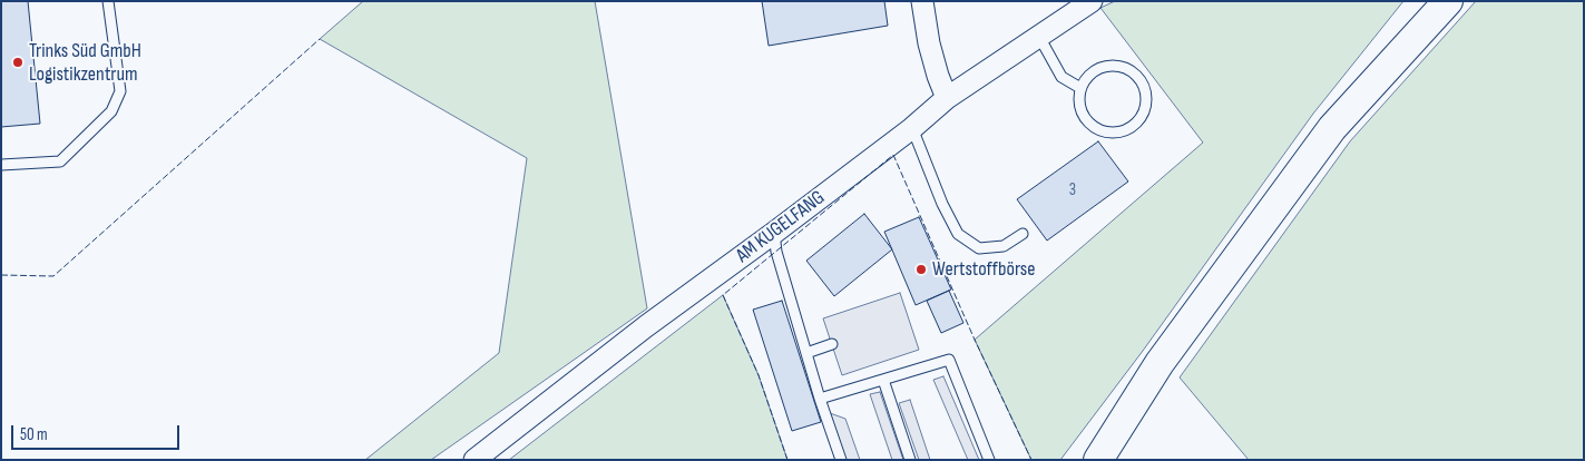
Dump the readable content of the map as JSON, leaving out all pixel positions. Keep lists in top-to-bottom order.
{
  "streets": {
    "street": ["AM KUGELFANG"]
  },
  "places": ["Trinks Süd GmbH Logistikzentrum", "Wertstoffbörse"],
  "house_numbers": ["3"],
  "scale_bar": "50 m"
}
